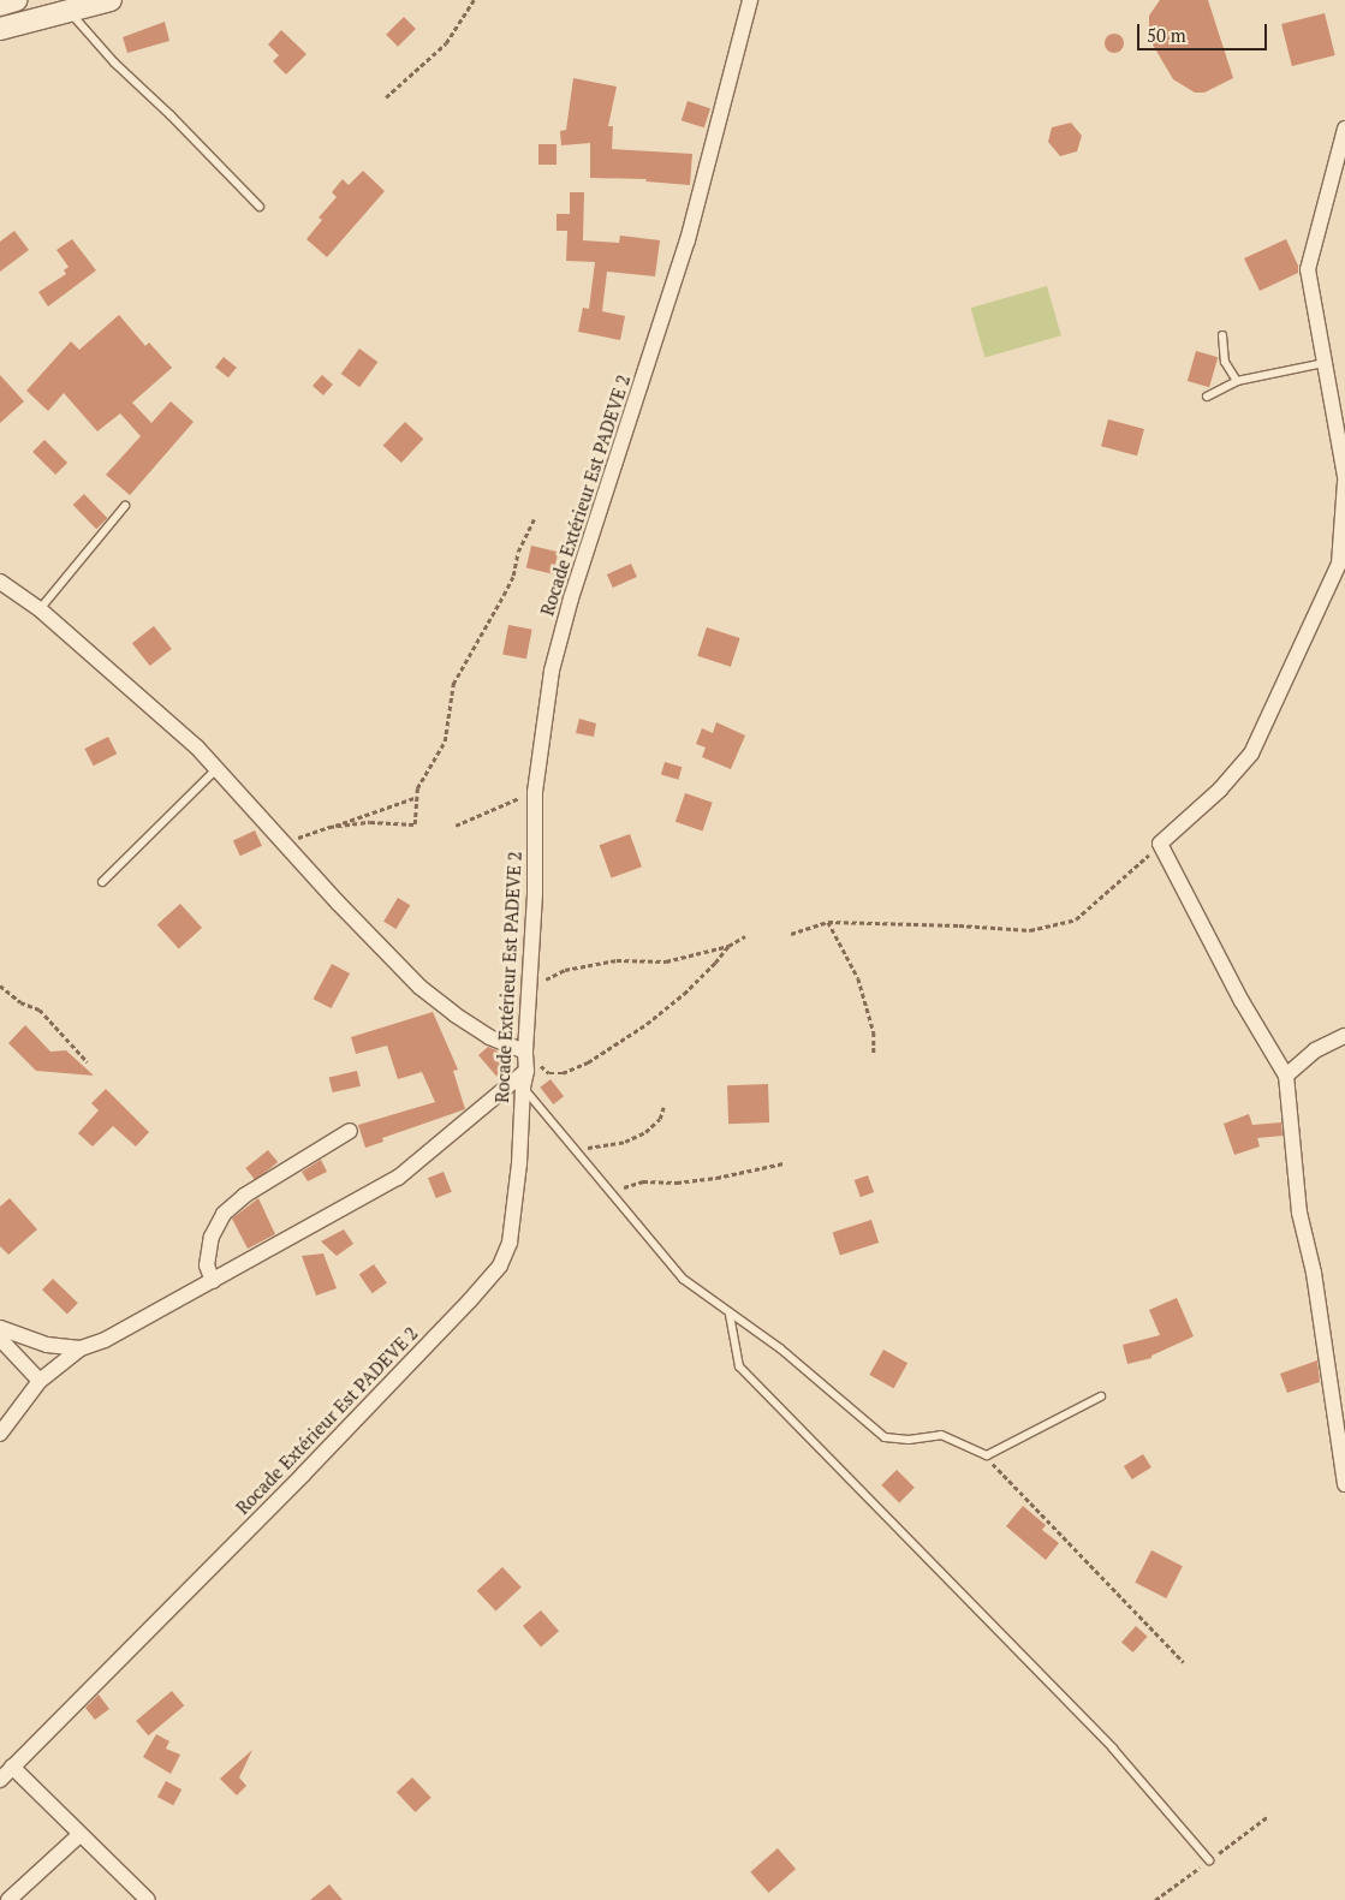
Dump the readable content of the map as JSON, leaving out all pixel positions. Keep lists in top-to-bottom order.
{
  "streets": {
    "street": ["Rocade Extérieur Est PADEVE 2"]
  },
  "scale_bar": "50 m"
}
